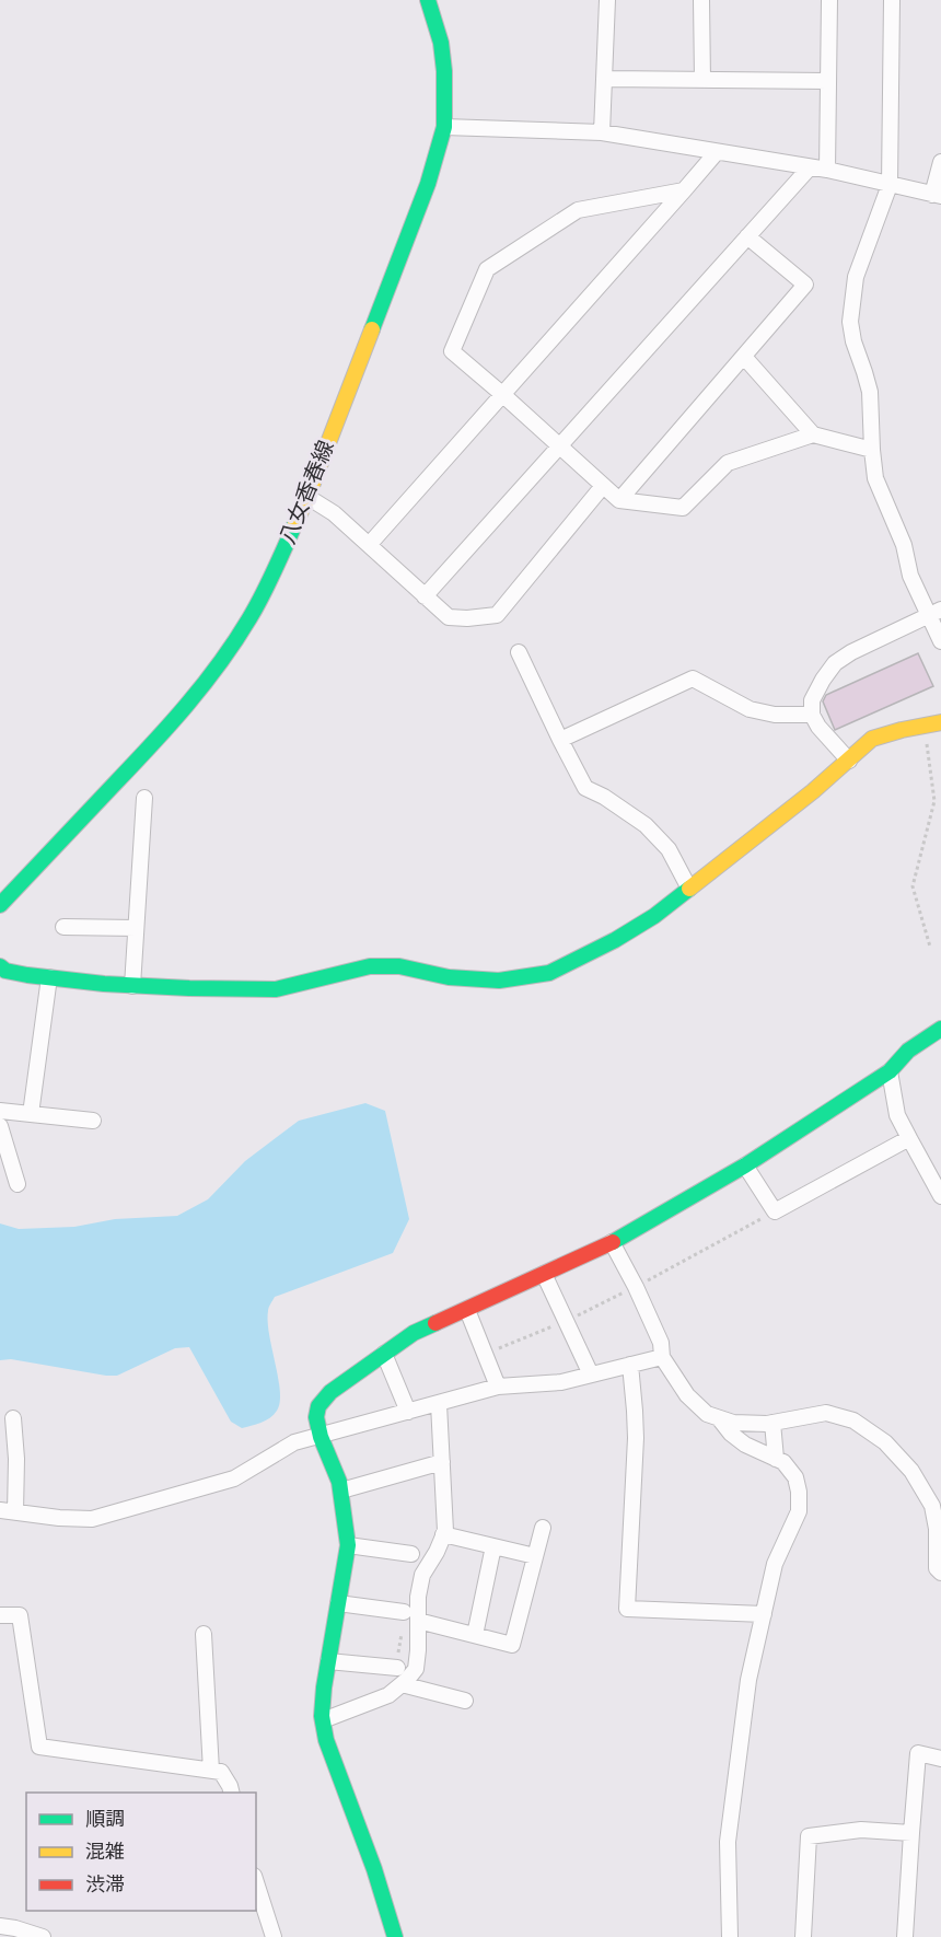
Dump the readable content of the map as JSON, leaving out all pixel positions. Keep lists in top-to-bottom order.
{
  "streets": {
    "street": ["八女香春線"]
  },
  "legend": ["順調", "混雑", "渋滞"]
}
